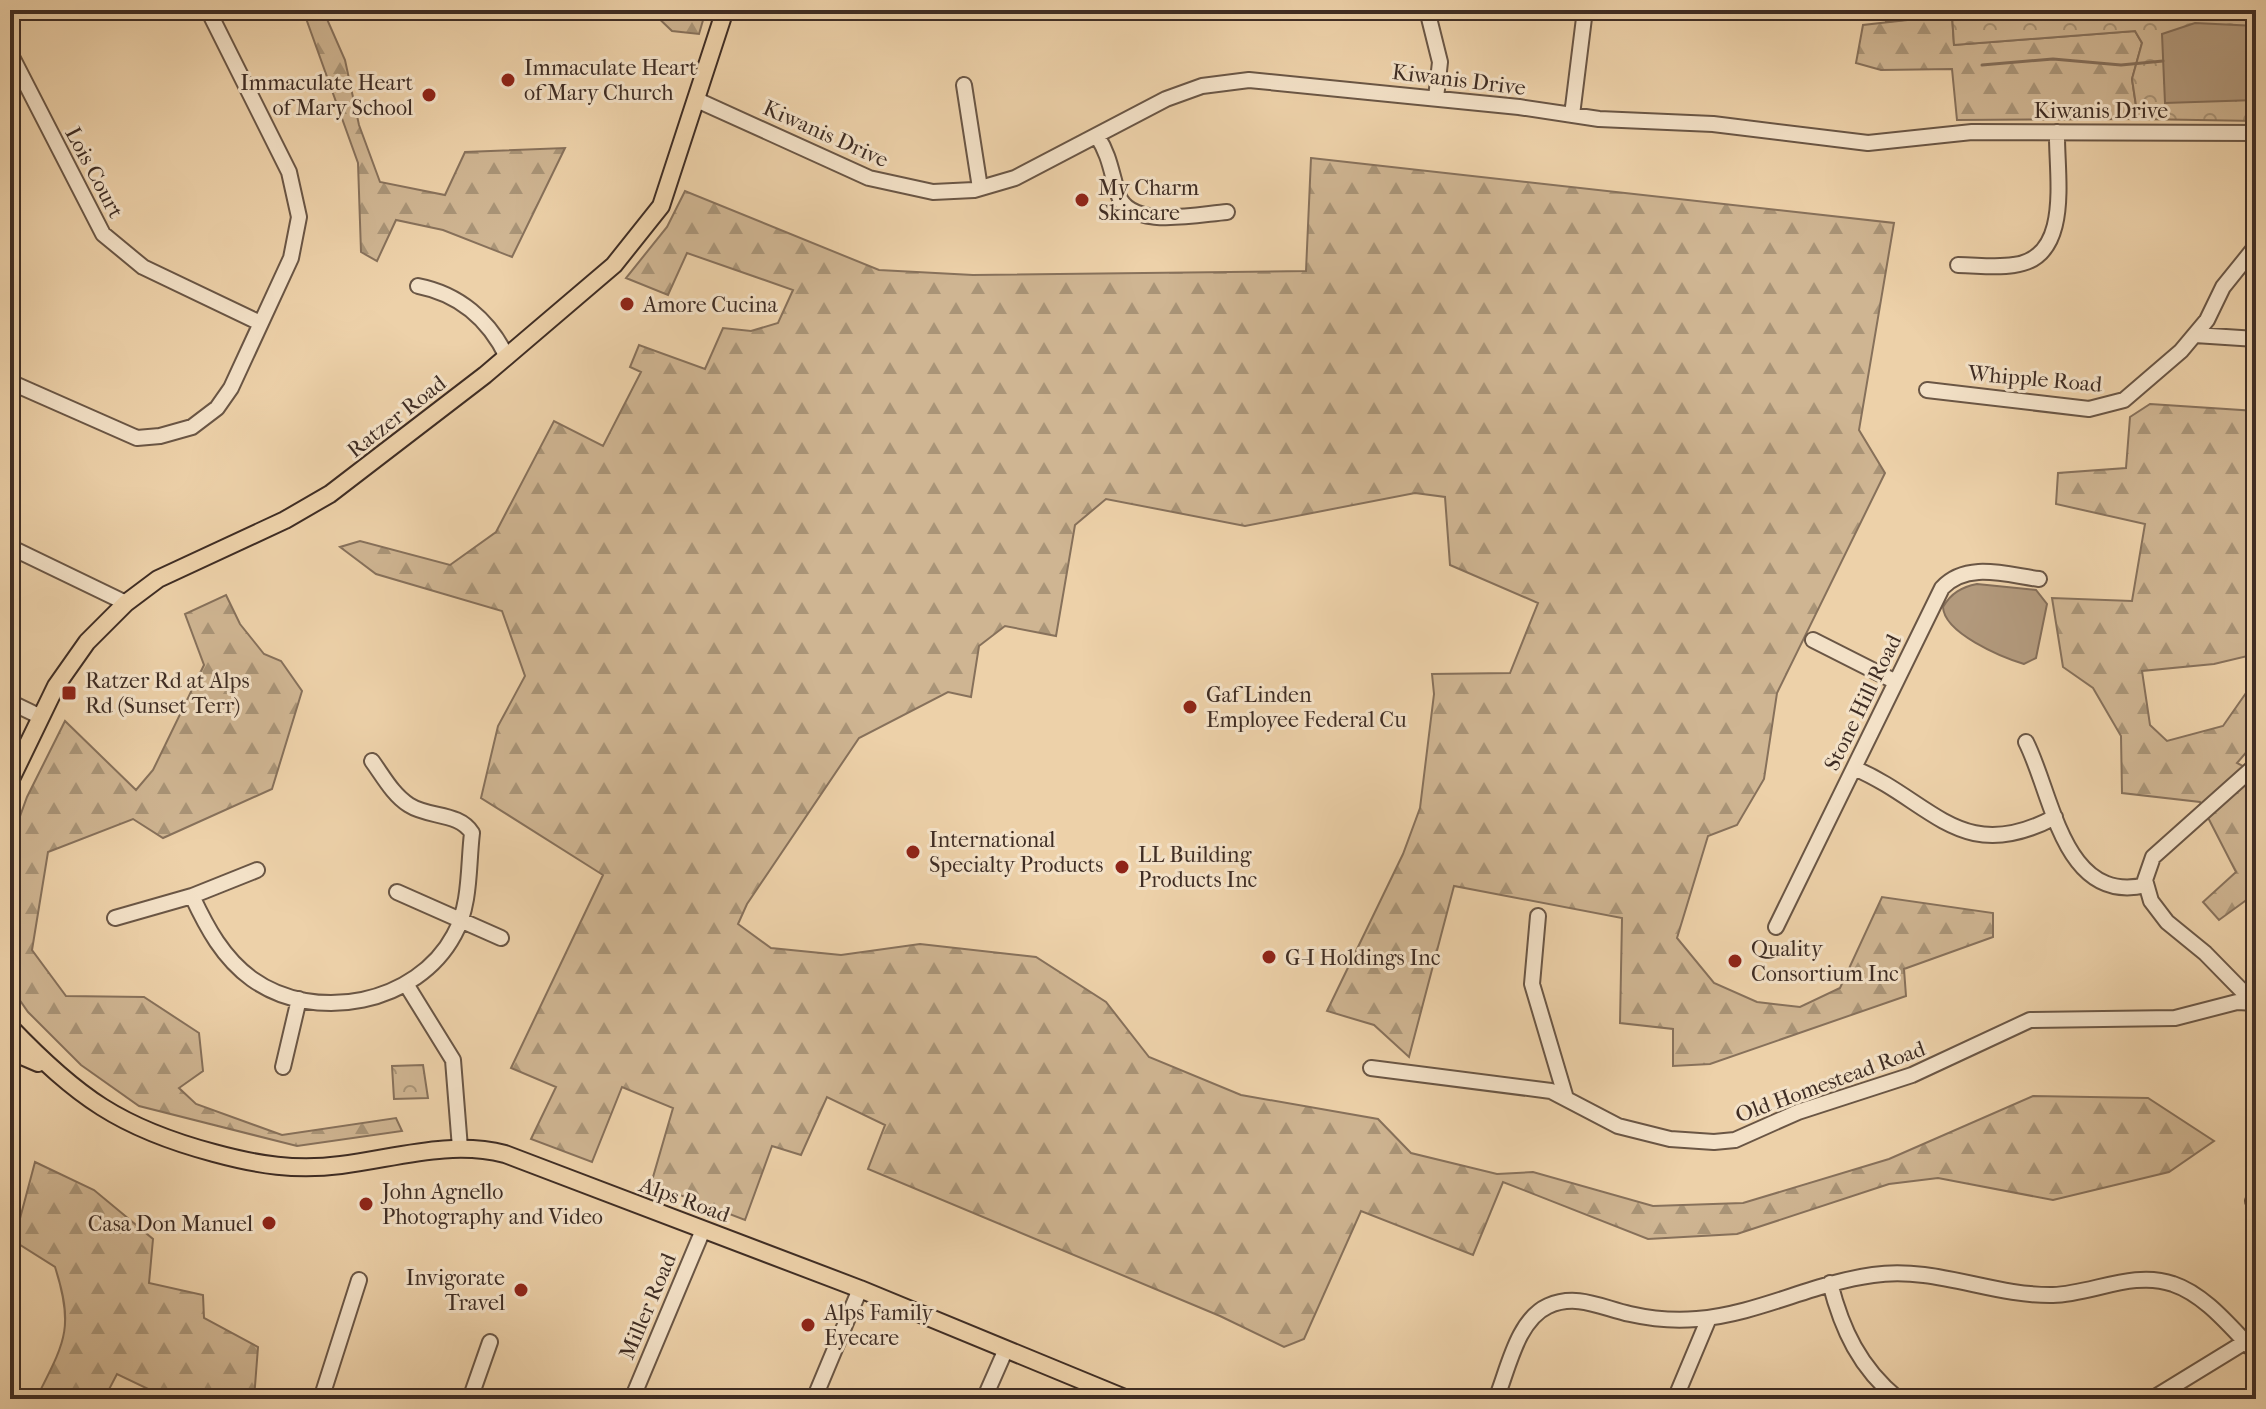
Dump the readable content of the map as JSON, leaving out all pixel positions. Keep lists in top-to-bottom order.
{
  "streets": {
    "main road": ["Ratzer Road", "Alps Road"],
    "street": [
      "Kiwanis Drive",
      "Lois Court",
      "Whipple Road",
      "Stone Hill Road",
      "Old Homestead Road",
      "Miller Road"
    ]
  },
  "crossings": [
    ["Kiwanis Drive", "Ratzer Road"],
    ["Alps Road", "Miller Road"]
  ],
  "places": {
    "other": [
      "Immaculate Heart of Mary Church",
      "Immaculate Heart of Mary School",
      "My Charm Skincare",
      "Amore Cucina",
      "Gaf Linden Employee Federal Cu",
      "International Specialty Products",
      "LL Building Products Inc",
      "G-I Holdings Inc",
      "Quality Consortium Inc",
      "John Agnello Photography and Video",
      "Casa Don Manuel",
      "Invigorate Travel",
      "Alps Family Eyecare"
    ],
    "transit": ["Ratzer Rd at Alps Rd (Sunset Terr)"]
  }
}
